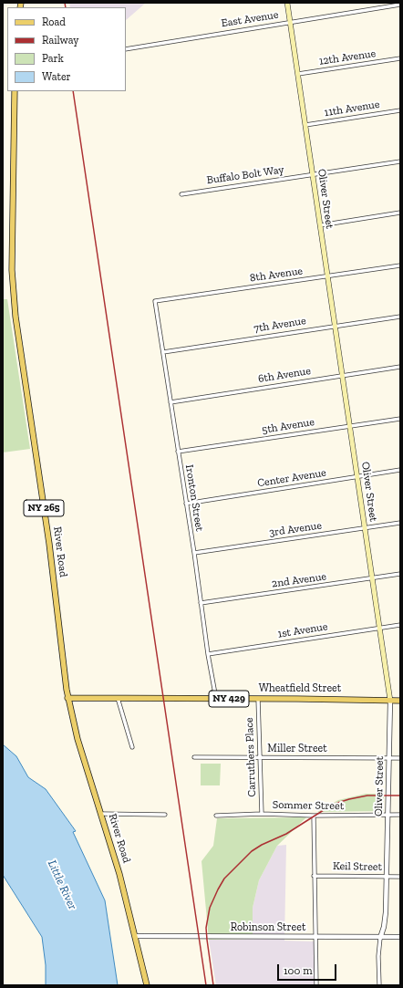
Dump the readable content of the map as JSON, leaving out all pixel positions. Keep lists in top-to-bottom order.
{
  "streets": {
    "main road": [
      "Oliver Street",
      "NY 265",
      "River Road",
      "Wheatfield Street",
      "NY 429"
    ],
    "street": [
      "East Avenue",
      "12th Avenue",
      "11th Avenue",
      "Buffalo Bolt Way",
      "8th Avenue",
      "7th Avenue",
      "6th Avenue",
      "5th Avenue",
      "Center Avenue",
      "Ironton Street",
      "3rd Avenue",
      "2nd Avenue",
      "1st Avenue",
      "Miller Street",
      "Carruthers Place",
      "Sommer Street",
      "Keil Street",
      "Robinson Street"
    ]
  },
  "crossings": [
    ["East Avenue", "Oliver Street"],
    ["12th Avenue", "Oliver Street"],
    ["11th Avenue", "Oliver Street"],
    ["Buffalo Bolt Way", "Oliver Street"],
    ["Oliver Street", "8th Avenue"],
    ["Oliver Street", "7th Avenue"],
    ["Oliver Street", "6th Avenue"],
    ["Oliver Street", "5th Avenue"],
    ["Oliver Street", "Center Avenue"],
    ["Oliver Street", "3rd Avenue"],
    ["Oliver Street", "2nd Avenue"],
    ["Oliver Street", "1st Avenue"],
    ["Oliver Street", "Wheatfield Street"],
    ["Oliver Street", "Miller Street"],
    ["Oliver Street", "Sommer Street"],
    ["Oliver Street", "Keil Street"],
    ["Oliver Street", "Robinson Street"],
    ["8th Avenue", "Ironton Street"],
    ["7th Avenue", "Ironton Street"],
    ["6th Avenue", "Ironton Street"],
    ["5th Avenue", "Ironton Street"],
    ["Center Avenue", "Ironton Street"],
    ["Ironton Street", "3rd Avenue"],
    ["Ironton Street", "2nd Avenue"],
    ["Ironton Street", "1st Avenue"],
    ["Ironton Street", "Wheatfield Street"],
    ["River Road", "Wheatfield Street"],
    ["River Road", "Robinson Street"],
    ["Wheatfield Street", "Carruthers Place"],
    ["Miller Street", "Carruthers Place"],
    ["Carruthers Place", "Sommer Street"]
  ],
  "water": ["Little River"],
  "legend": [
    "Road",
    "Railway",
    "Park",
    "Water"
  ],
  "scale_bar": "100 m"
}
